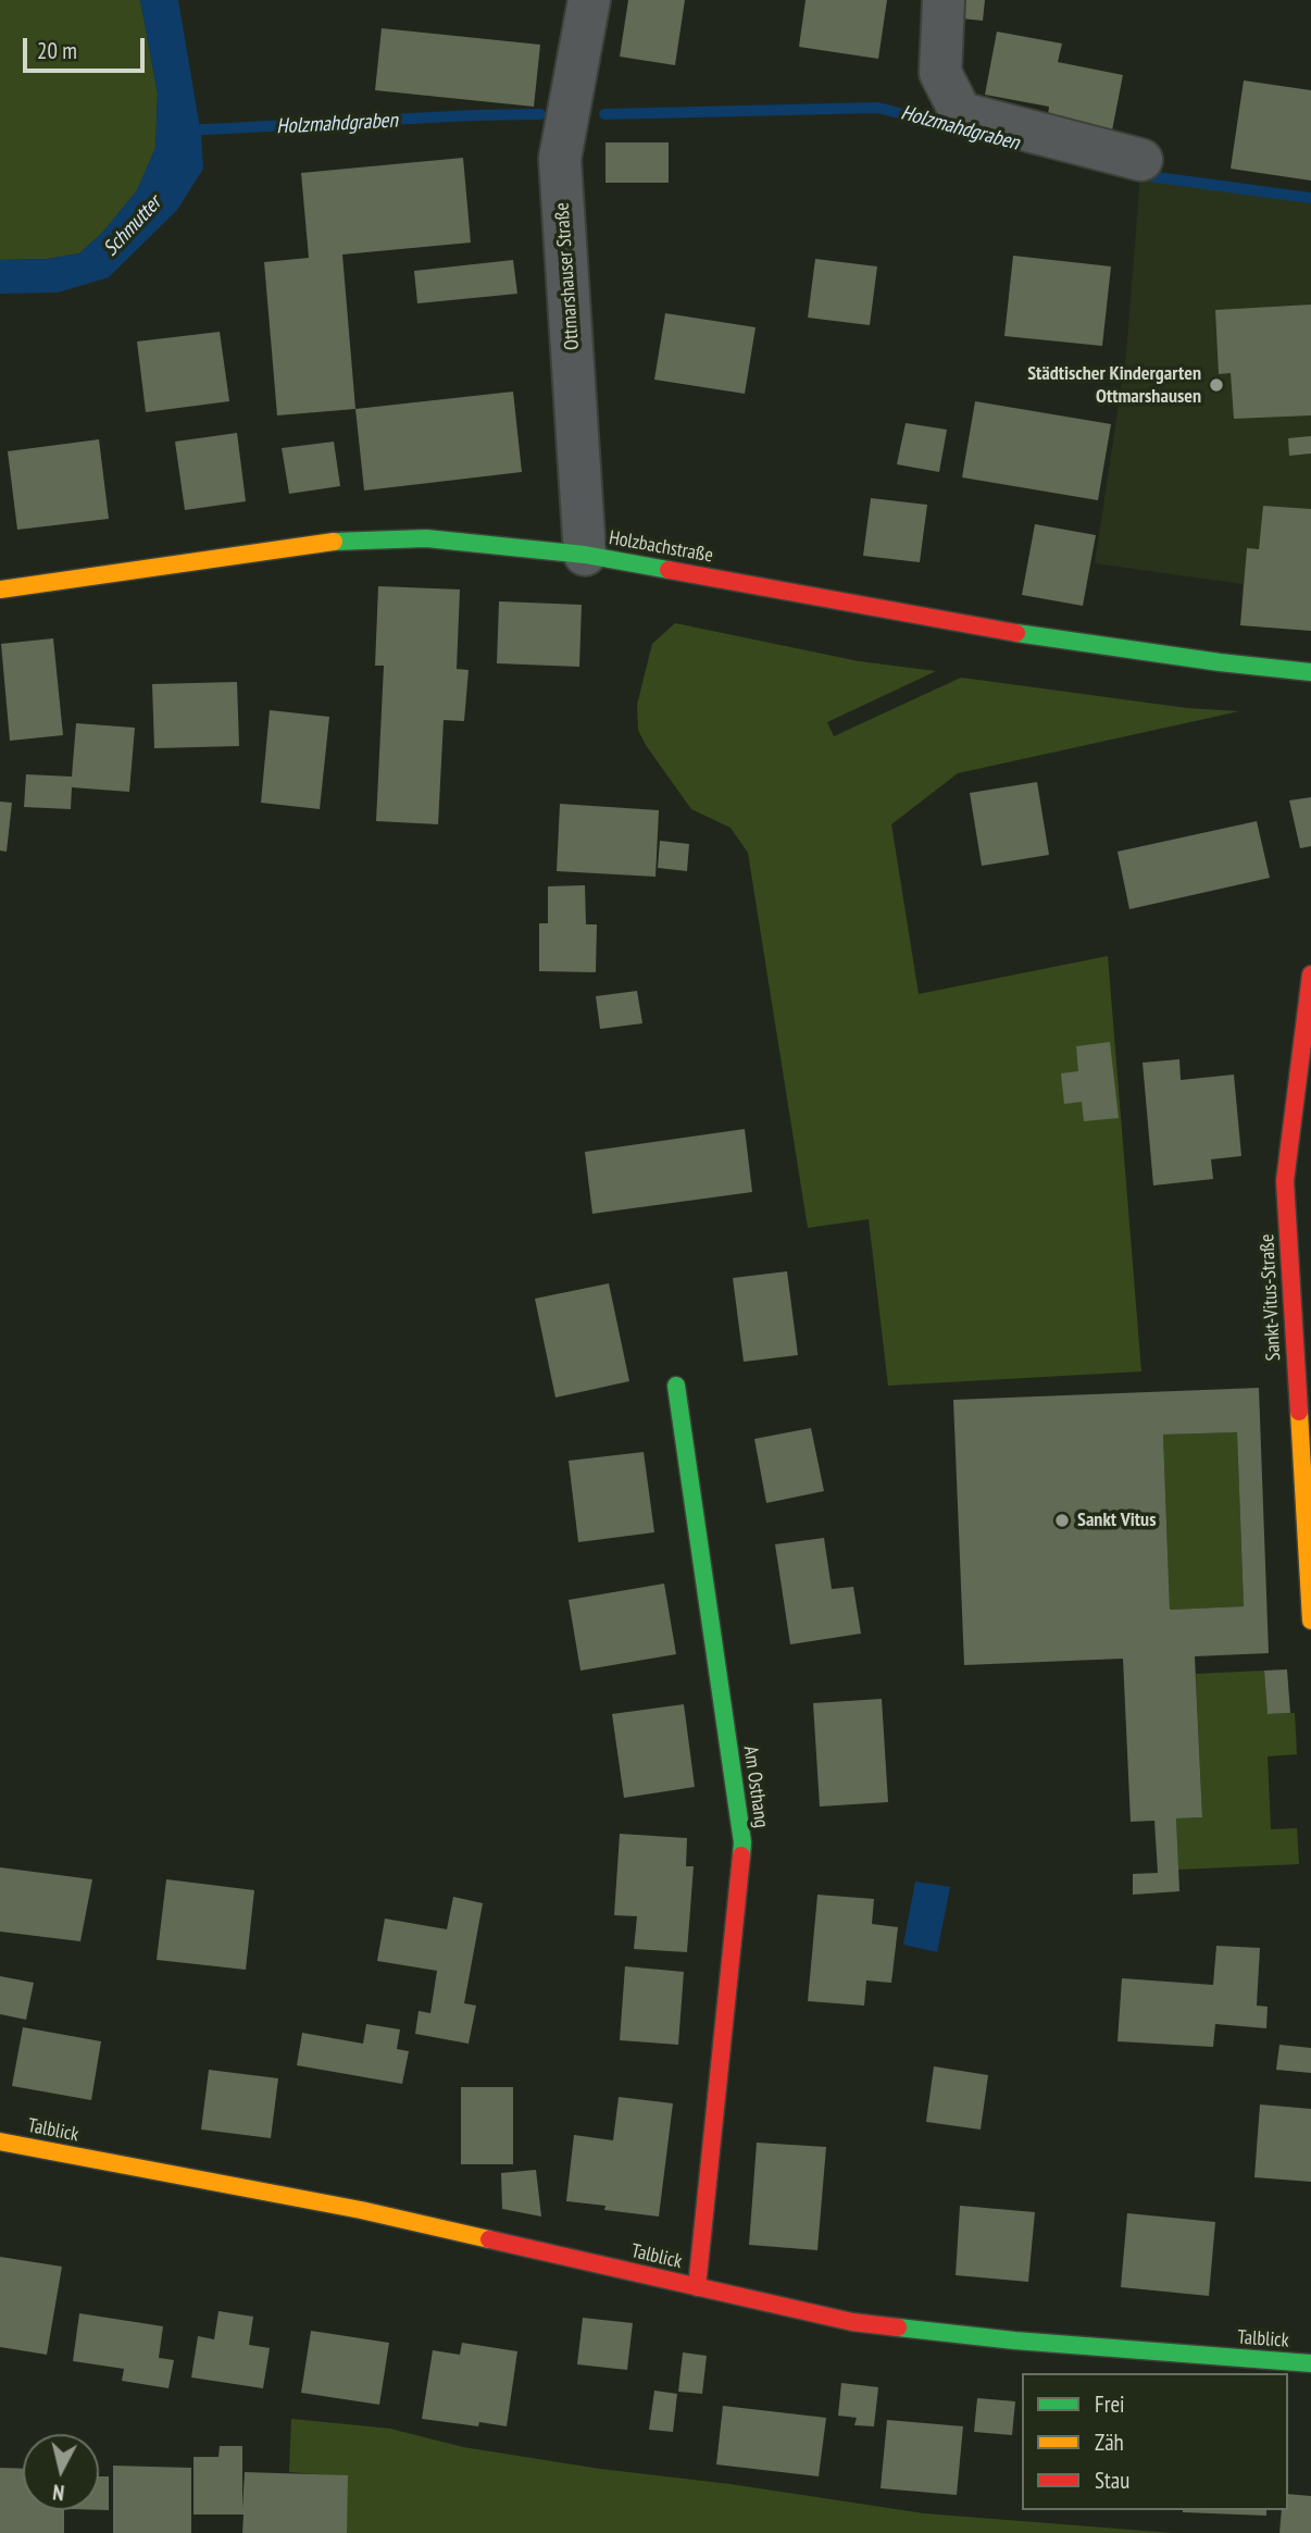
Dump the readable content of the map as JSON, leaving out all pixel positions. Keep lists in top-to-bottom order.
{
  "streets": {
    "street": [
      "Ottmarshauser Straße",
      "Holzbachstraße",
      "Sankt-Vitus-Straße",
      "Am Osthang",
      "Talblick"
    ]
  },
  "crossings": [
    ["Ottmarshauser Straße", "Holzbachstraße"],
    ["Am Osthang", "Talblick"]
  ],
  "water": ["Holzmahdgraben", "Schmutter"],
  "places": ["Städtischer Kindergarten Ottmarshausen", "Sankt Vitus"],
  "legend": ["Frei", "Zäh", "Stau"],
  "scale_bar": "20 m",
  "north": "bottom"
}
